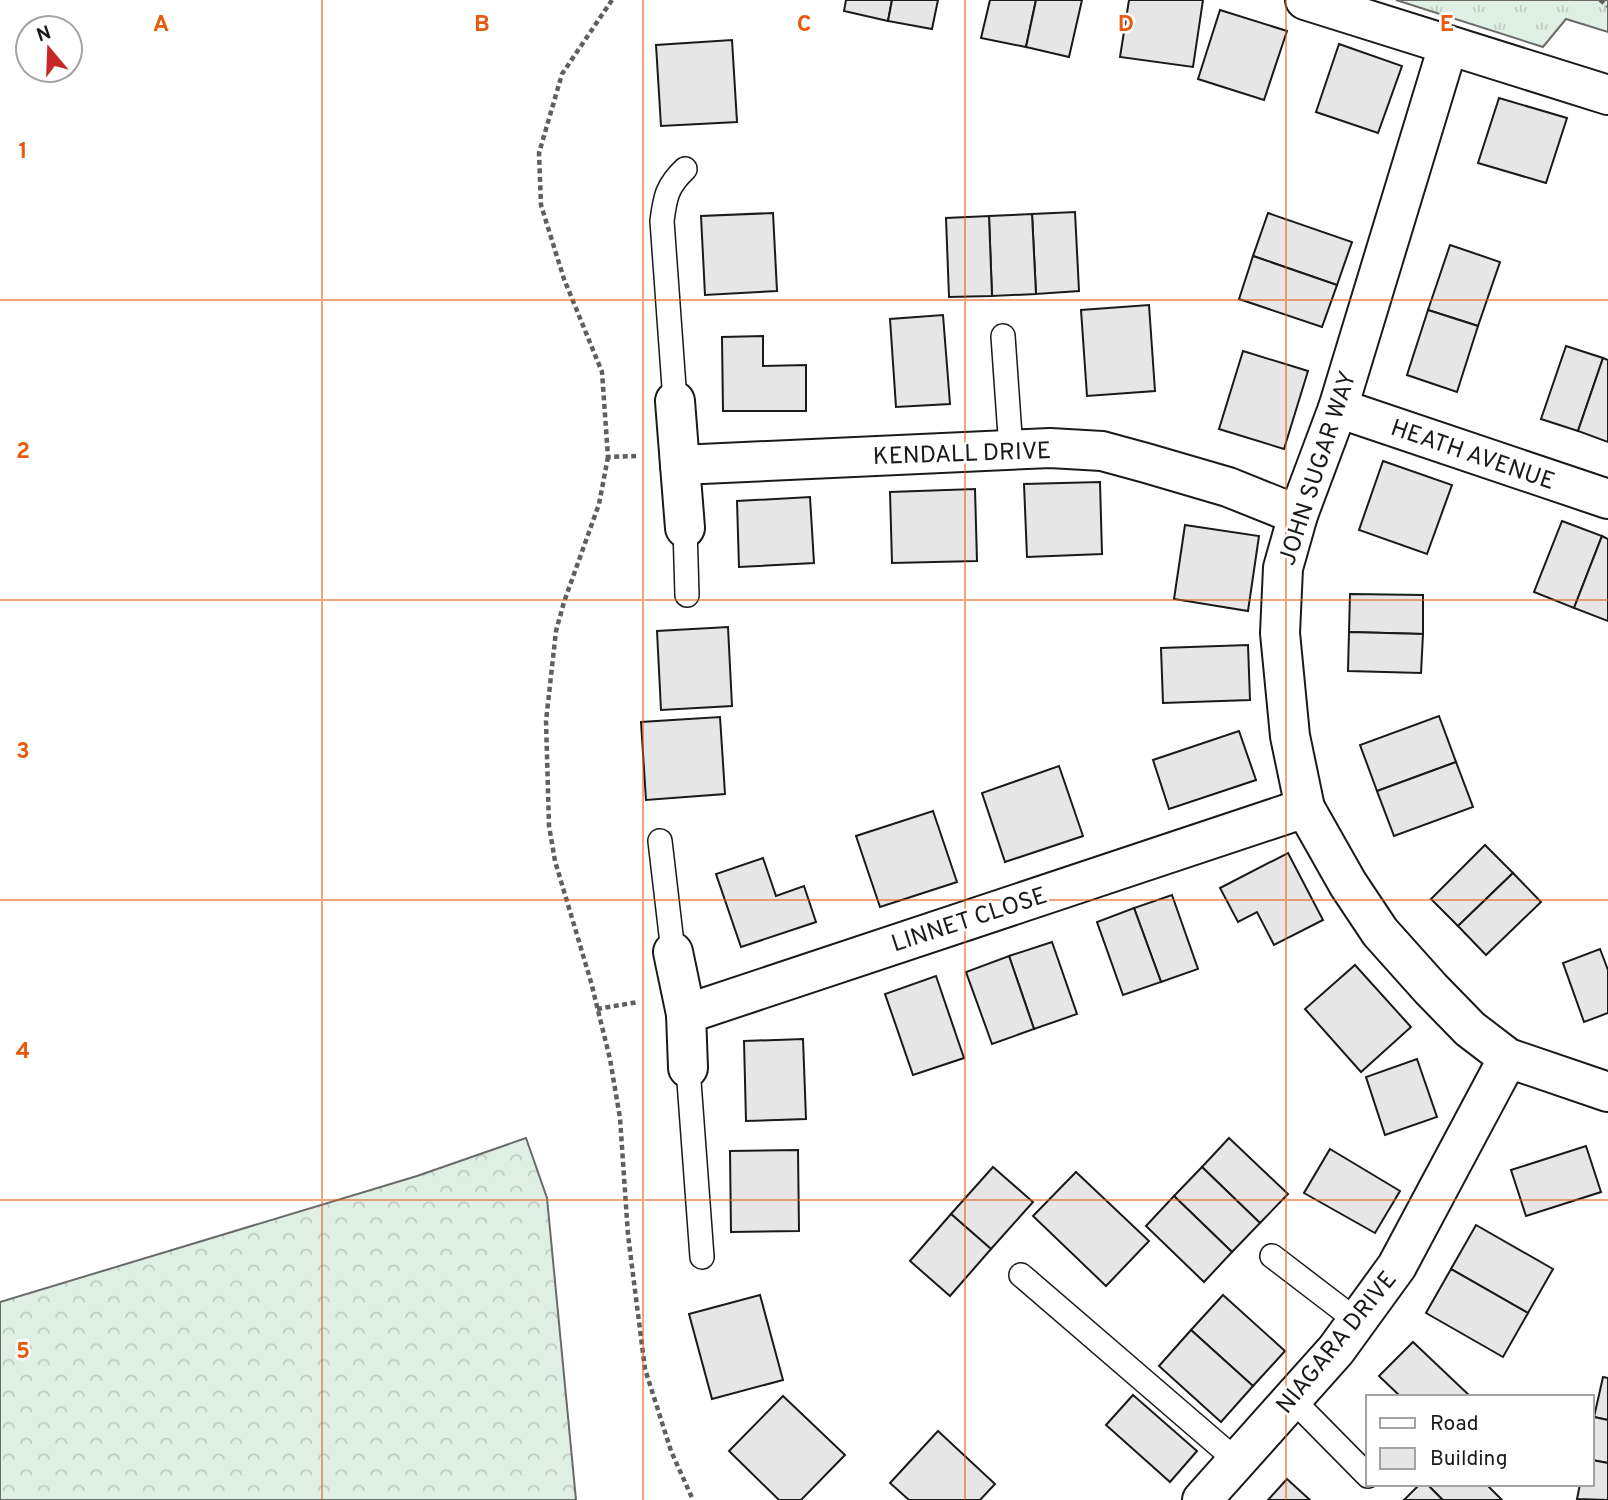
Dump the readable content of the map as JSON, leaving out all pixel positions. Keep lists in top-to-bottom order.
{
  "streets": {
    "street": [
      "KENDALL DRIVE",
      "HEATH AVENUE",
      "JOHN SUGAR WAY",
      "LINNET CLOSE",
      "NIAGARA DRIVE"
    ]
  },
  "crossings": [
    ["KENDALL DRIVE", "JOHN SUGAR WAY"],
    ["HEATH AVENUE", "JOHN SUGAR WAY"],
    ["JOHN SUGAR WAY", "LINNET CLOSE"],
    ["JOHN SUGAR WAY", "NIAGARA DRIVE"]
  ],
  "legend": ["Road", "Building"],
  "north": "top",
  "grid": {
    "columns": [
      "A",
      "B",
      "C",
      "D",
      "E"
    ],
    "rows": [
      "1",
      "2",
      "3",
      "4",
      "5"
    ]
  }
}
